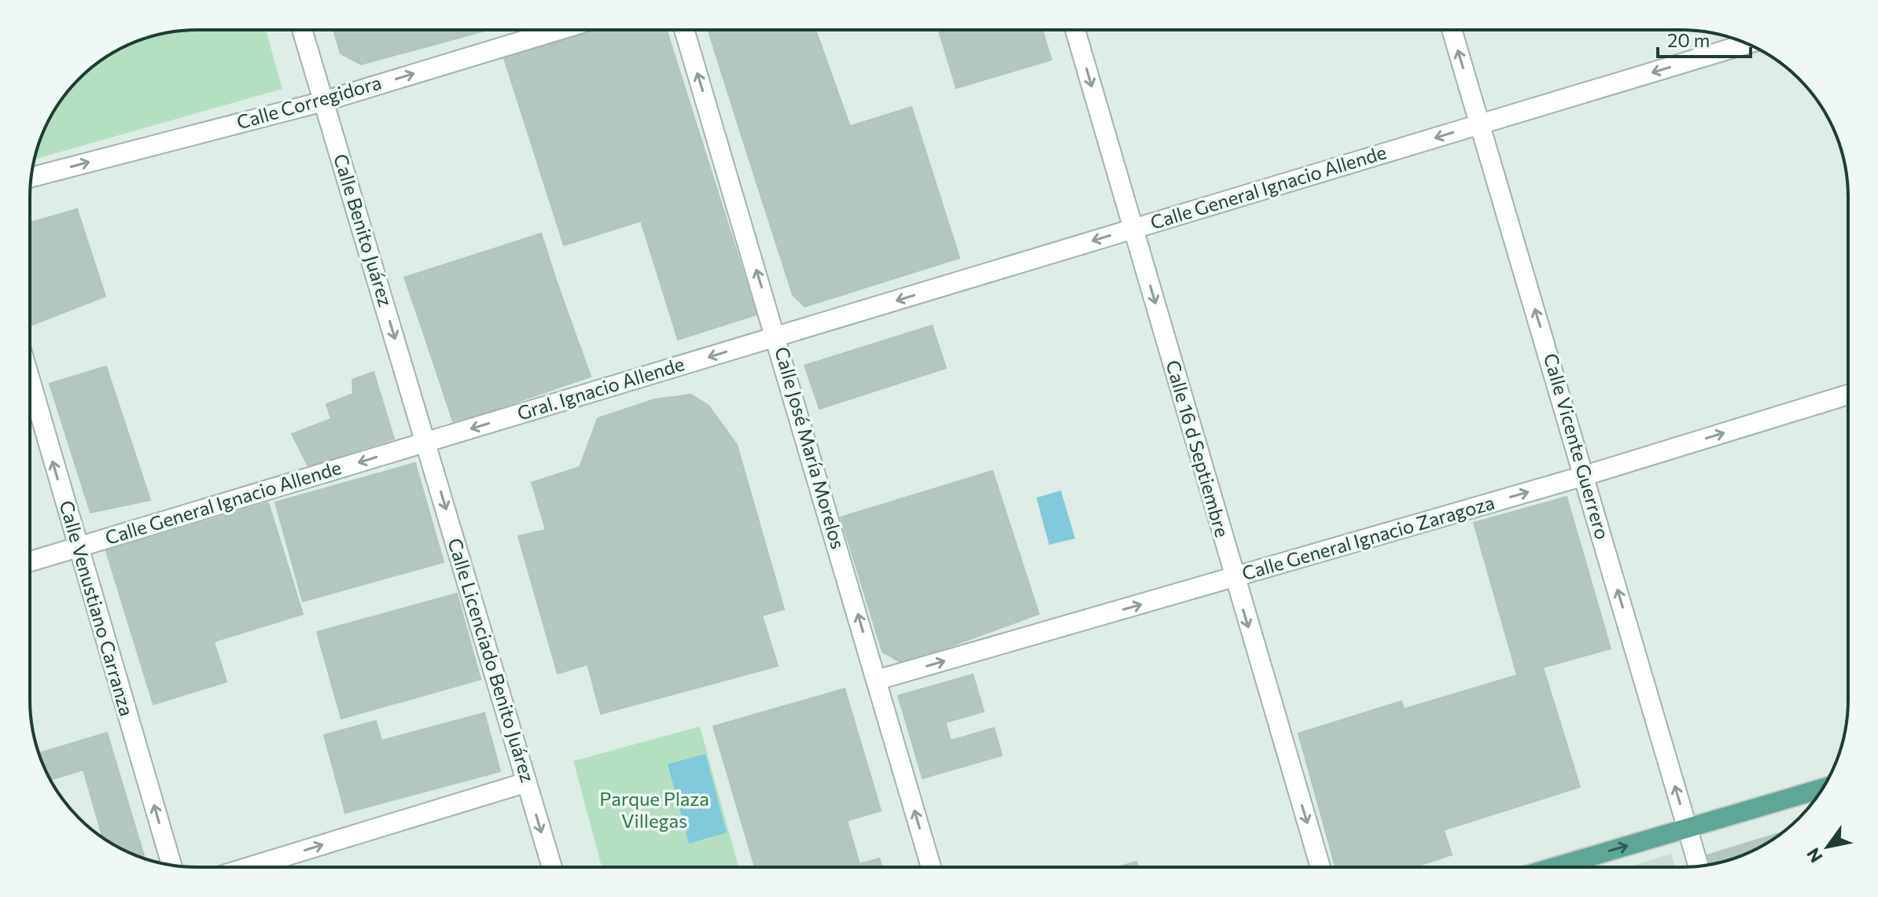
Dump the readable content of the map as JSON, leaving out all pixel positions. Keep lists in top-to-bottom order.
{
  "streets": {
    "street": [
      "Calle Corregidora",
      "Calle General Ignacio Allende",
      "Calle Benito Juárez",
      "Gral. Ignacio Allende",
      "Calle Vicente Guerrero",
      "Calle José María Morelos",
      "Calle 16 d Septiembre",
      "Calle General Ignacio Zaragoza",
      "Calle Venustiano Carranza",
      "Calle Licenciado Benito Juárez"
    ]
  },
  "crossings": [
    ["Calle Corregidora", "Calle Benito Juárez"],
    ["Calle General Ignacio Allende", "Calle Benito Juárez"],
    ["Calle General Ignacio Allende", "Gral. Ignacio Allende"],
    ["Calle General Ignacio Allende", "Calle Vicente Guerrero"],
    ["Calle General Ignacio Allende", "Calle José María Morelos"],
    ["Calle General Ignacio Allende", "Calle 16 d Septiembre"],
    ["Calle General Ignacio Allende", "Calle Venustiano Carranza"],
    ["Calle General Ignacio Allende", "Calle Licenciado Benito Juárez"],
    ["Calle Benito Juárez", "Gral. Ignacio Allende"],
    ["Calle Benito Juárez", "Calle Licenciado Benito Juárez"],
    ["Gral. Ignacio Allende", "Calle José María Morelos"],
    ["Gral. Ignacio Allende", "Calle Licenciado Benito Juárez"],
    ["Calle Vicente Guerrero", "Calle General Ignacio Zaragoza"],
    ["Calle José María Morelos", "Calle General Ignacio Zaragoza"],
    ["Calle 16 d Septiembre", "Calle General Ignacio Zaragoza"]
  ],
  "one_way": [
    "Calle Corregidora",
    "Calle General Ignacio Allende",
    "Calle Benito Juárez",
    "Gral. Ignacio Allende",
    "Calle Vicente Guerrero",
    "Calle José María Morelos",
    "Calle 16 d Septiembre",
    "Calle General Ignacio Zaragoza",
    "Calle Venustiano Carranza",
    "Calle Licenciado Benito Juárez"
  ],
  "parks": ["Parque Plaza Villegas"],
  "scale_bar": "20 m",
  "north": "bottom left"
}
